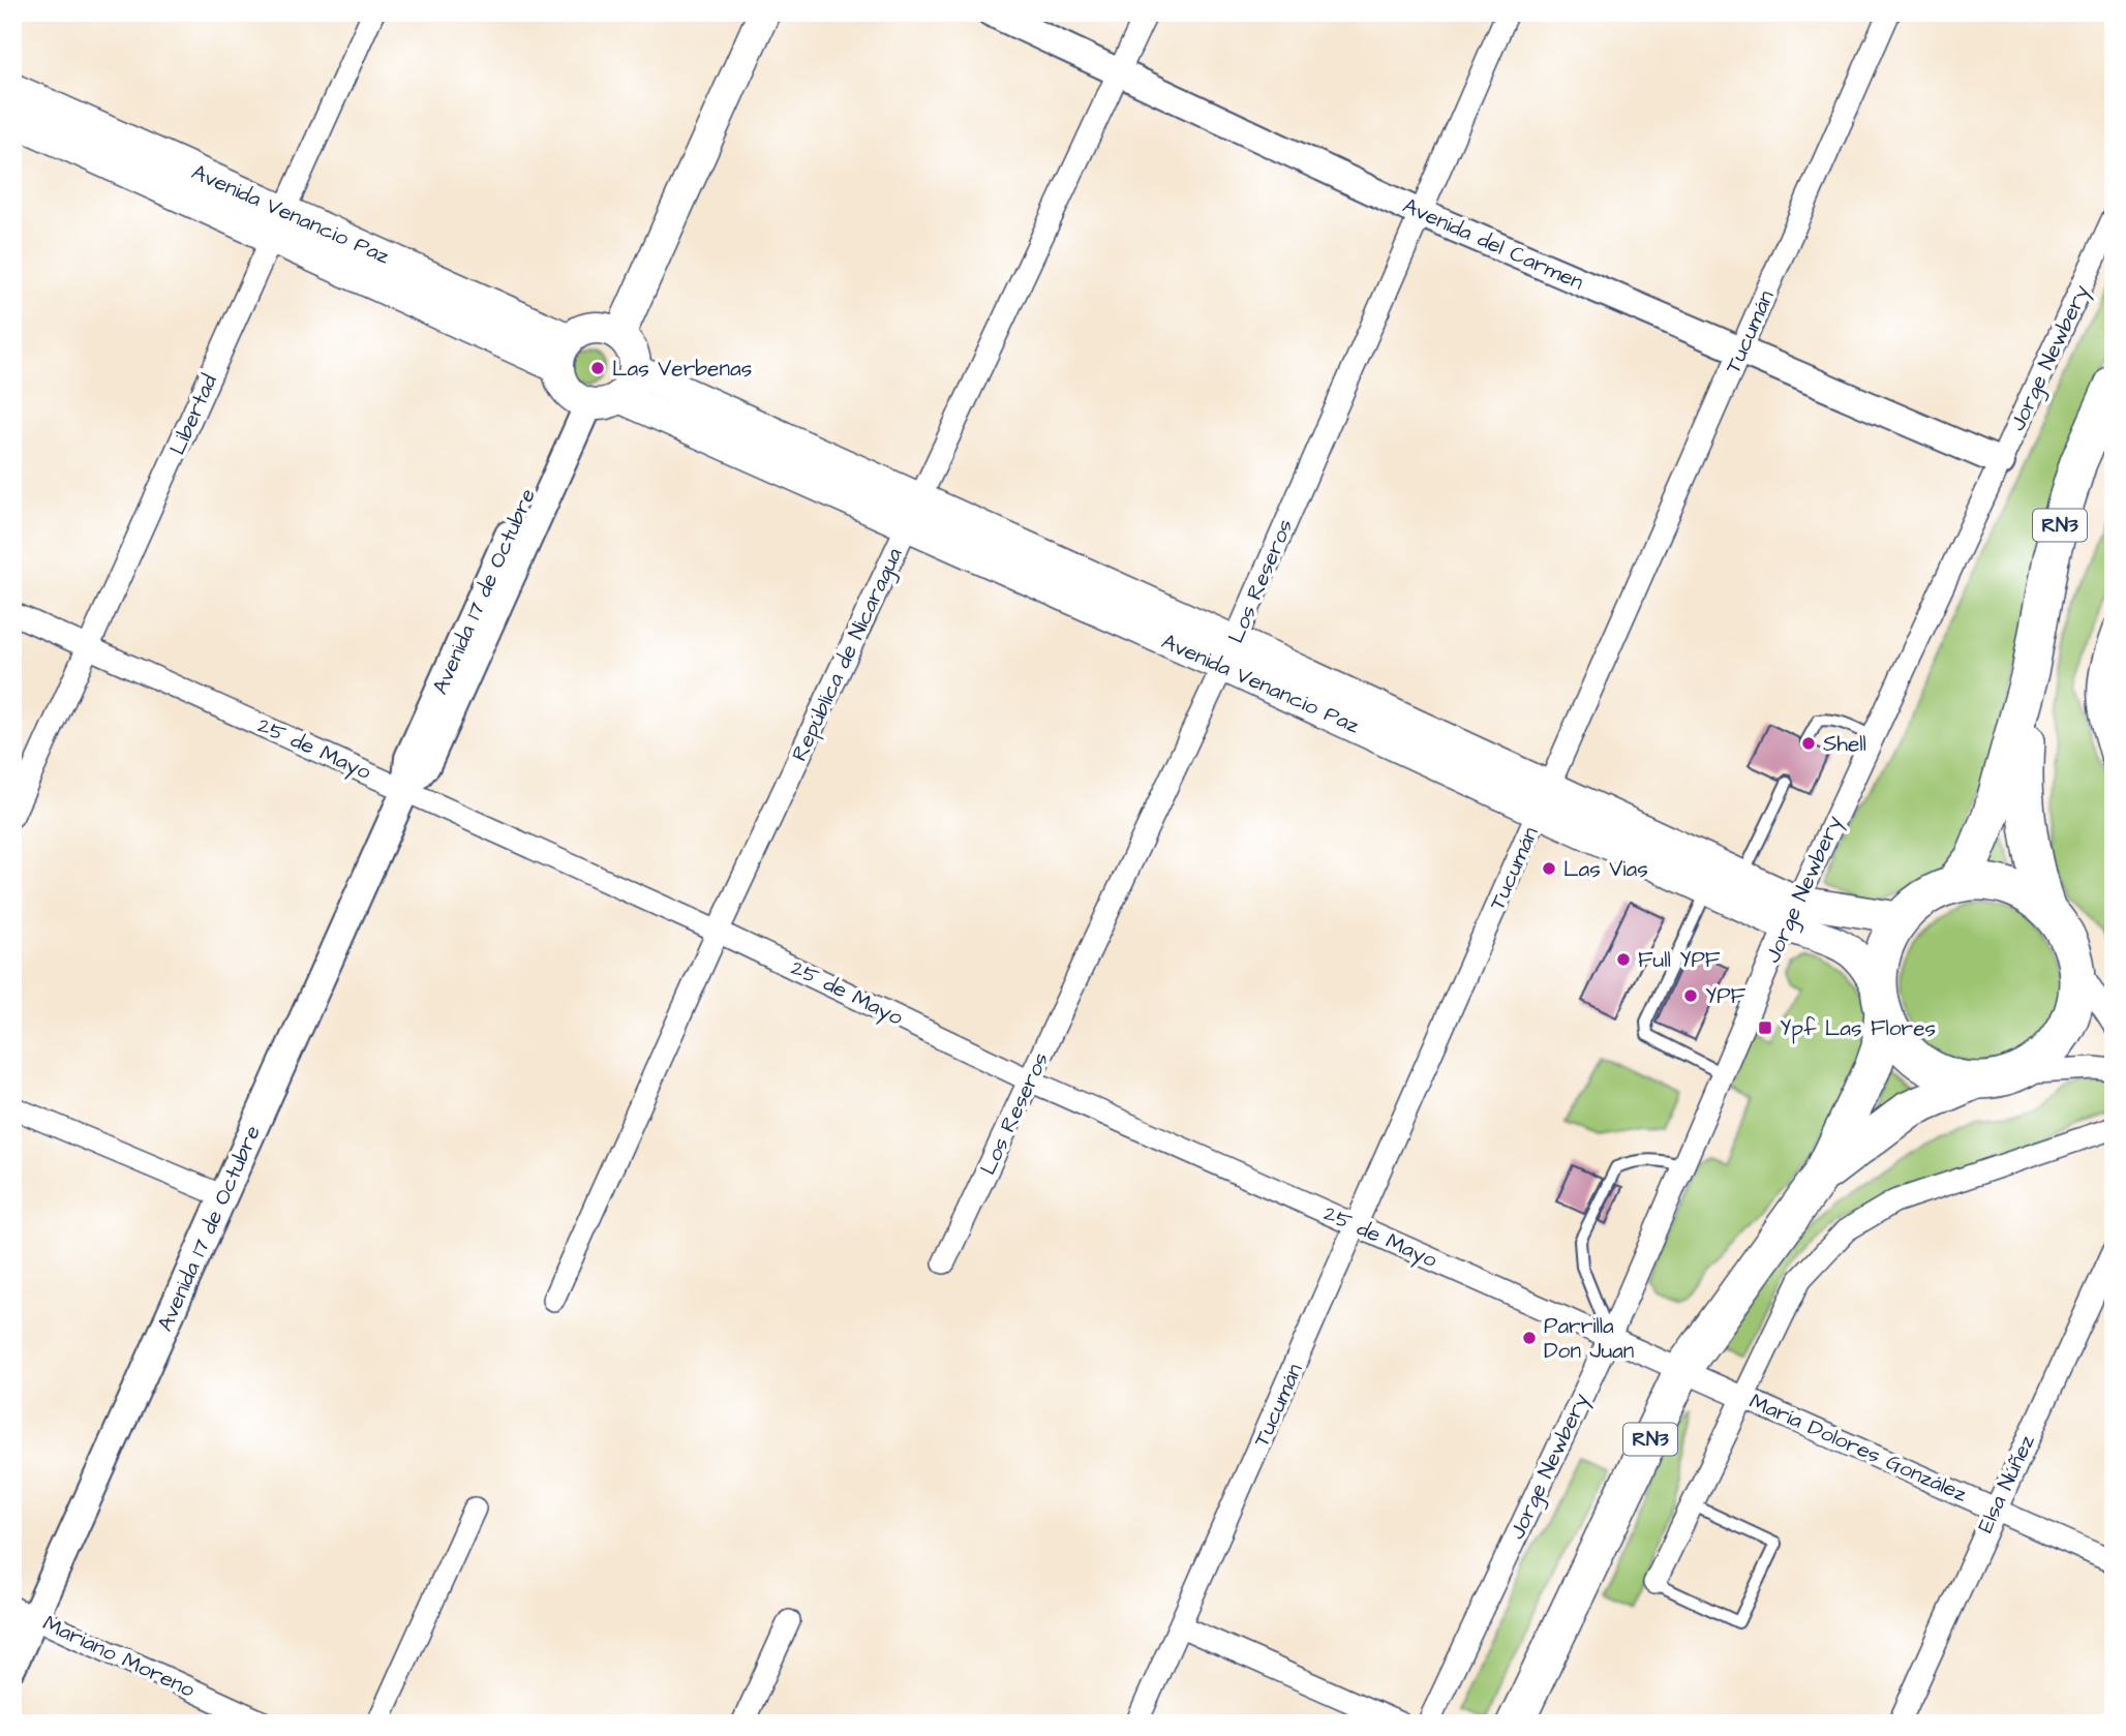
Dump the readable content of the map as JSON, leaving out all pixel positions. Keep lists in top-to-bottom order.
{
  "streets": {
    "highway": ["RN3"],
    "main road": ["Avenida Venancio Paz"],
    "street": [
      "Avenida del Carmen",
      "Tucumán",
      "Jorge Newbery",
      "Libertad",
      "Los Reseros",
      "Avenida 17 de Octubre",
      "República de Nicaragua",
      "25 de Mayo",
      "María Dolores González",
      "Elsa Núñez",
      "Mariano Moreno"
    ]
  },
  "crossings": [
    ["Avenida Venancio Paz", "Tucumán"],
    ["Avenida Venancio Paz", "Jorge Newbery"],
    ["Avenida Venancio Paz", "Libertad"],
    ["Avenida Venancio Paz", "RN3"],
    ["Avenida Venancio Paz", "Los Reseros"],
    ["Avenida Venancio Paz", "Avenida 17 de Octubre"],
    ["Avenida Venancio Paz", "República de Nicaragua"],
    ["Avenida del Carmen", "Tucumán"],
    ["Avenida del Carmen", "Jorge Newbery"],
    ["Avenida del Carmen", "Los Reseros"],
    ["Avenida del Carmen", "República de Nicaragua"],
    ["Tucumán", "25 de Mayo"],
    ["Jorge Newbery", "25 de Mayo"],
    ["Libertad", "25 de Mayo"],
    ["RN3", "25 de Mayo"],
    ["RN3", "María Dolores González"],
    ["Los Reseros", "25 de Mayo"],
    ["Avenida 17 de Octubre", "25 de Mayo"],
    ["Avenida 17 de Octubre", "Mariano Moreno"],
    ["República de Nicaragua", "25 de Mayo"],
    ["25 de Mayo", "María Dolores González"],
    ["María Dolores González", "Elsa Núñez"]
  ],
  "places": {
    "other": [
      "Las Verbenas",
      "Shell",
      "Las Vias",
      "Full YPF",
      "YPF",
      "Parrilla Don Juan"
    ],
    "transit": ["Ypf Las Flores"]
  }
}
